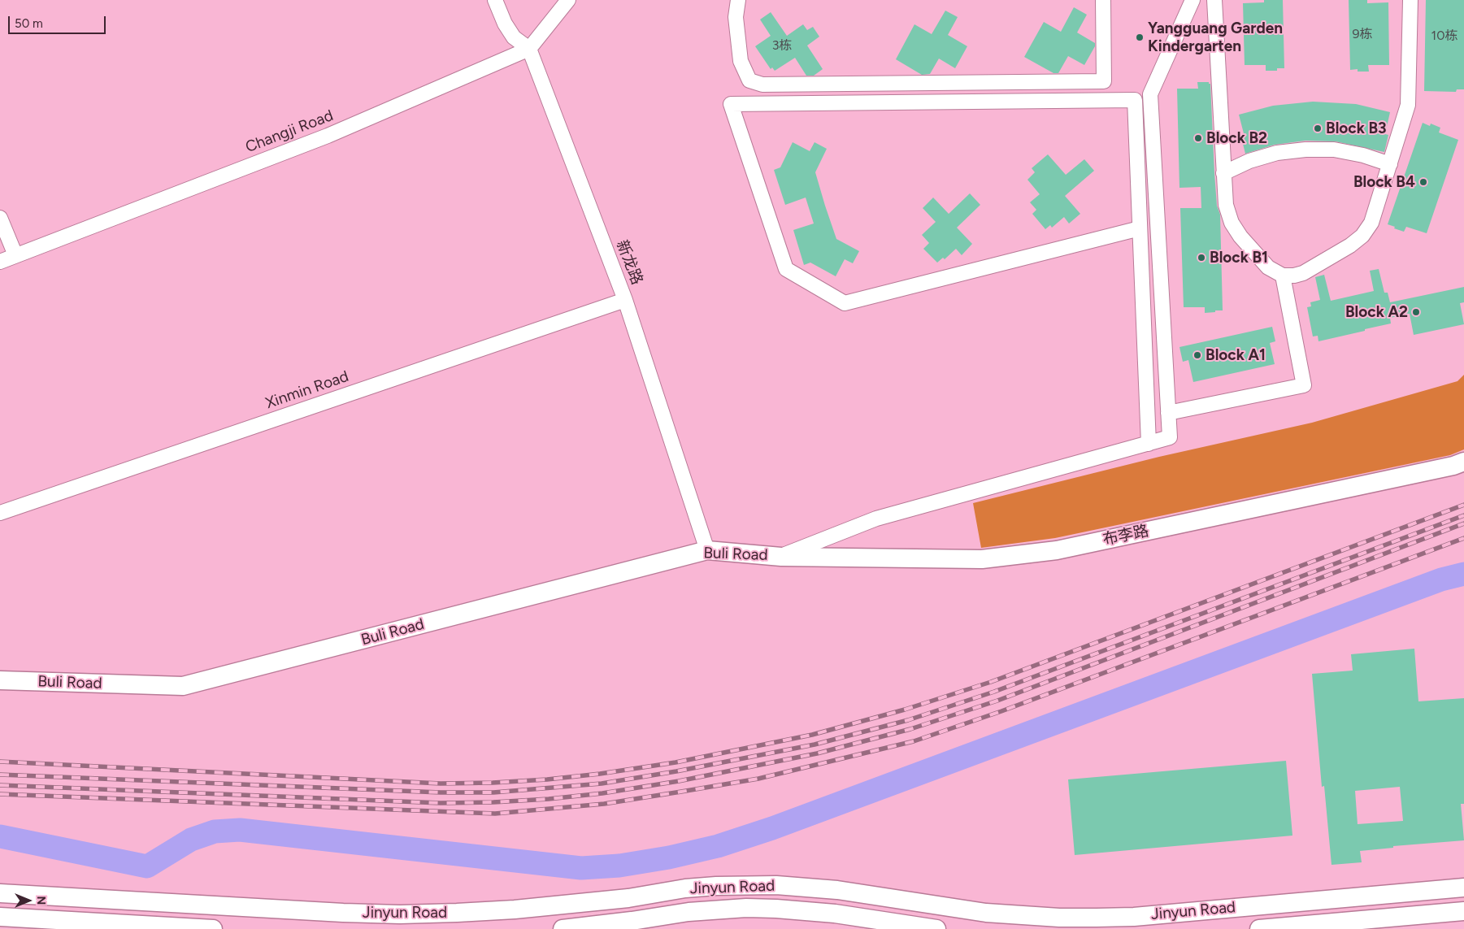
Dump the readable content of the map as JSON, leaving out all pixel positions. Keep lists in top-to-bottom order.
{
  "streets": {
    "main road": ["布李路", "Buli Road", "Jinyun Road"],
    "street": ["Changji Road", "新龙路", "Xinmin Road"]
  },
  "crossings": [
    ["Changji Road", "新龙路"],
    ["新龙路", "Xinmin Road"],
    ["新龙路", "Buli Road"],
    ["布李路", "Buli Road"]
  ],
  "places": [
    "Yangguang Garden Kindergarten",
    "Block B3",
    "Block B2",
    "Block B4",
    "Block B1",
    "Block A2",
    "Block A1"
  ],
  "house_numbers": ["9栋", "10栋", "3栋"],
  "scale_bar": "50 m",
  "north": "right"
}
